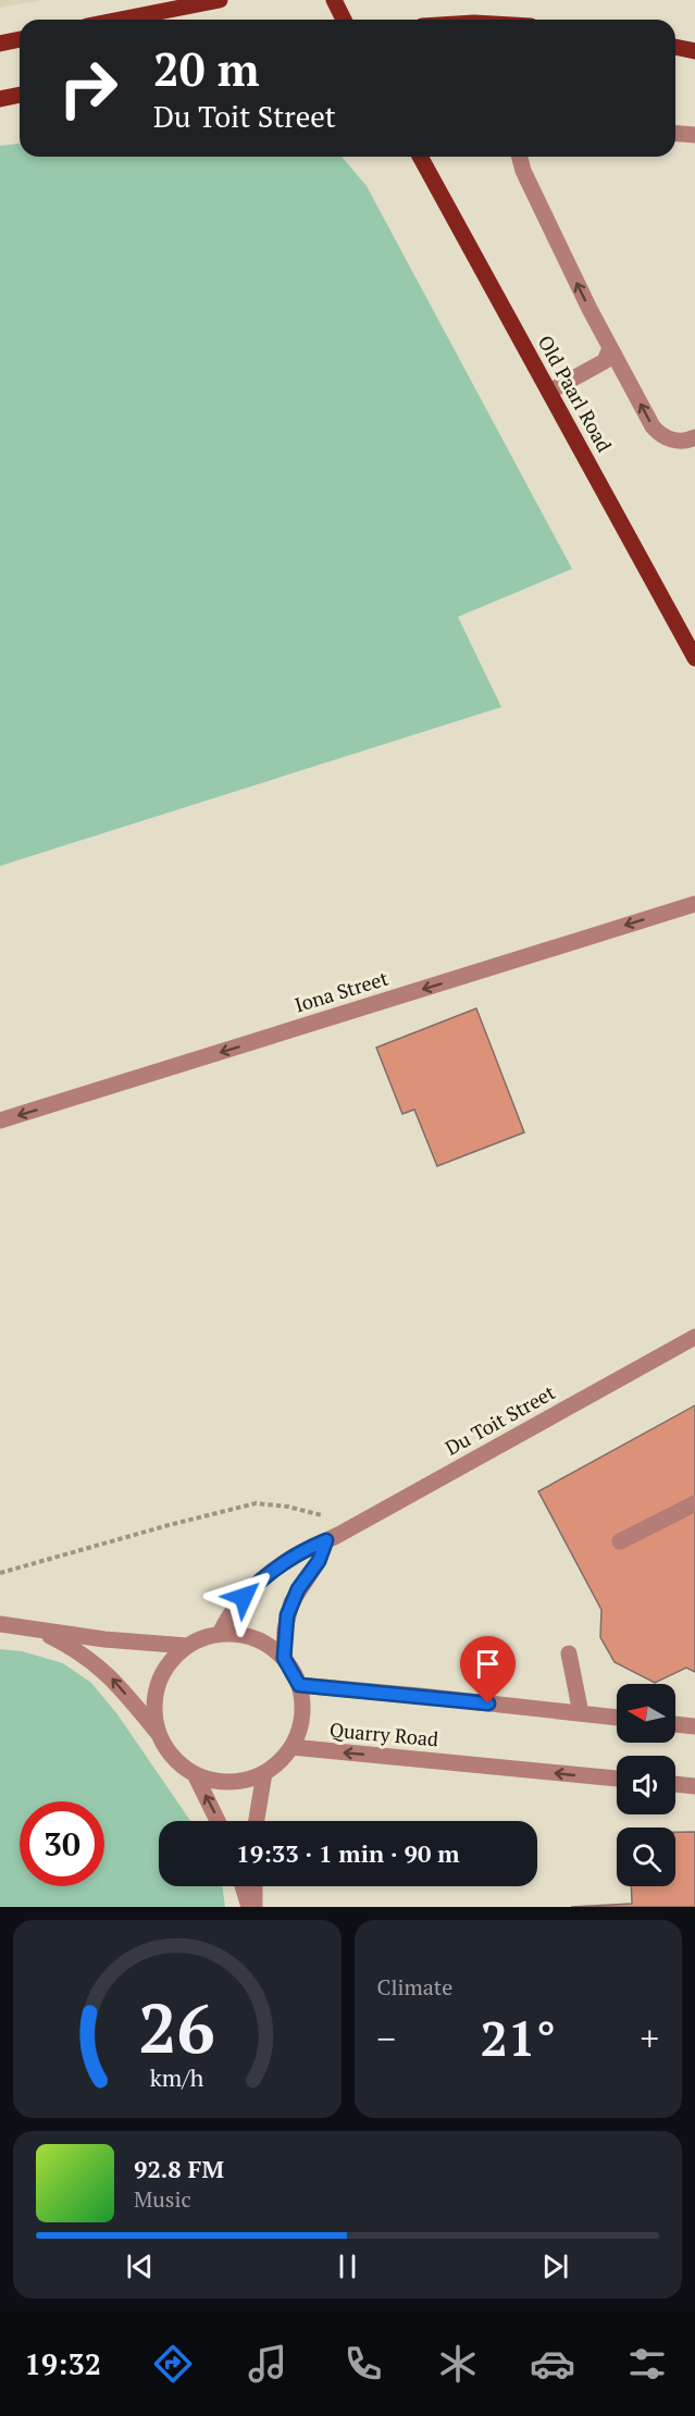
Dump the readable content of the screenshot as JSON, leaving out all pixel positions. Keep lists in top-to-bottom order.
{
  "streets": {
    "main road": ["Old Paarl Road"],
    "street": ["Iona Street", "Du Toit Street", "Quarry Road"]
  },
  "crossings": [
    ["Du Toit Street", "Quarry Road"]
  ],
  "one_way": ["Iona Street"],
  "north": "left",
  "page": {
    "turn": ["20 m", "Du Toit Street"],
    "limit": "30",
    "trip": "19:33 · 1 min · 90 m",
    "tile": "Climate",
    "heat": ["−", "21°", "+"],
    "song": ["92.8 FM", "Music"],
    "tabs": "19:32",
    "gauge": ["26", "km/h"]
  }
}
